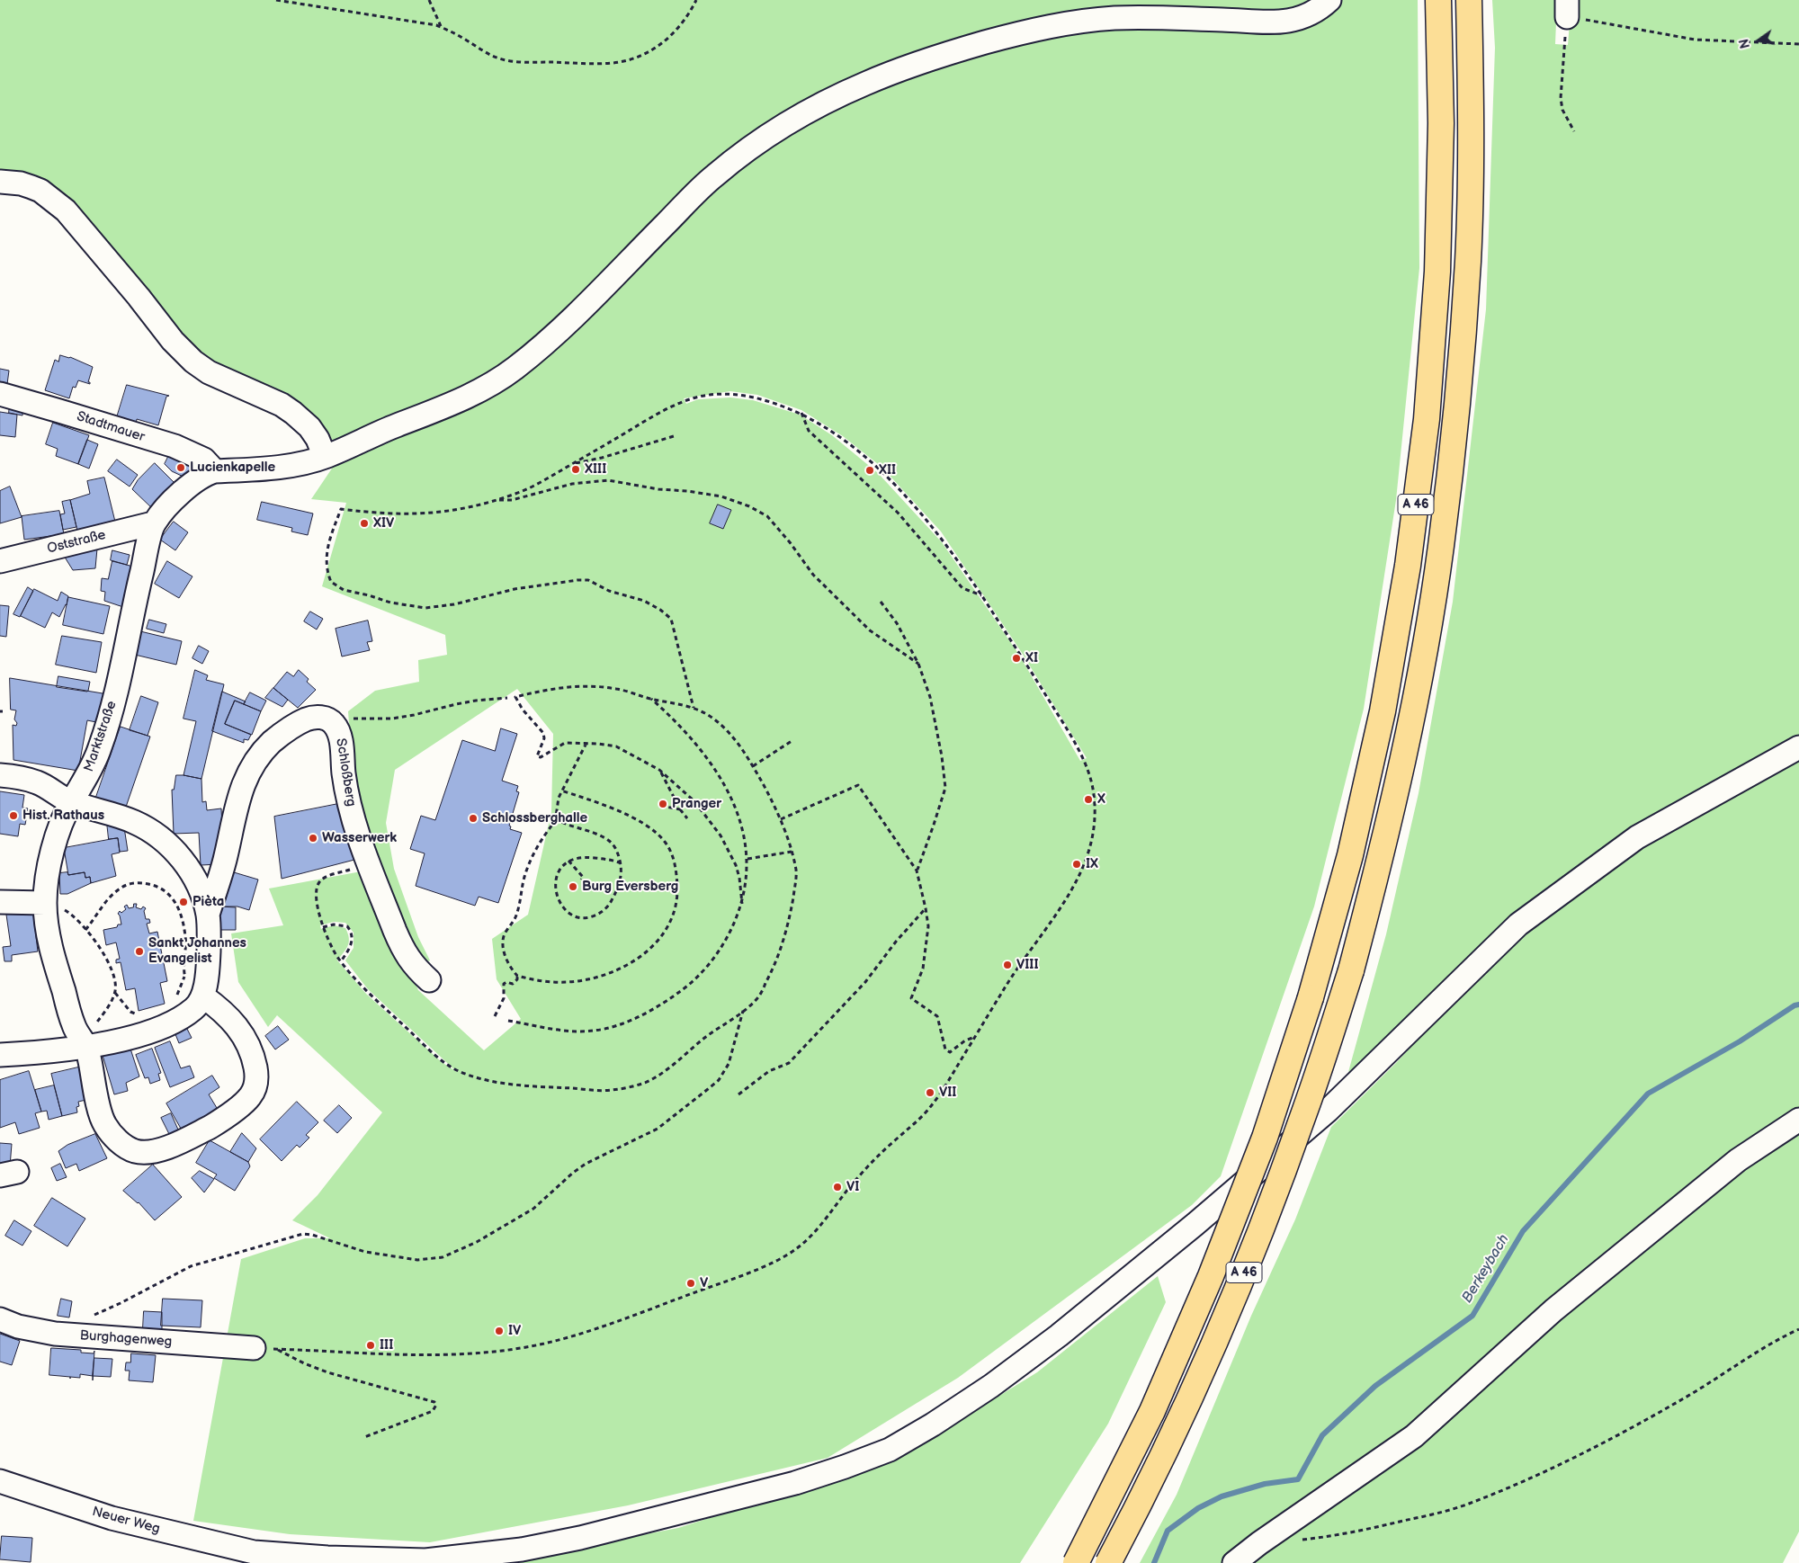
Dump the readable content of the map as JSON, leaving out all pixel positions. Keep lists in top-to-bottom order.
{
  "streets": {
    "highway": ["A 46"],
    "street": [
      "Stadtmauer",
      "Oststraße",
      "Marktstraße",
      "Schloßberg",
      "Burghagenweg",
      "Neuer Weg"
    ]
  },
  "crossings": [
    ["Oststraße", "Marktstraße"]
  ],
  "water": ["Berkeybach"],
  "places": [
    "Lucienkapelle",
    "XIII",
    "XII",
    "XIV",
    "XI",
    "X",
    "Pranger",
    "Hist. Rathaus",
    "Schlossberghalle",
    "Wasserwerk",
    "IX",
    "Burg Eversberg",
    "Pièta",
    "Sankt Johannes Evangelist",
    "VIII",
    "VII",
    "VI",
    "V",
    "IV",
    "III"
  ],
  "north": "left"
}
